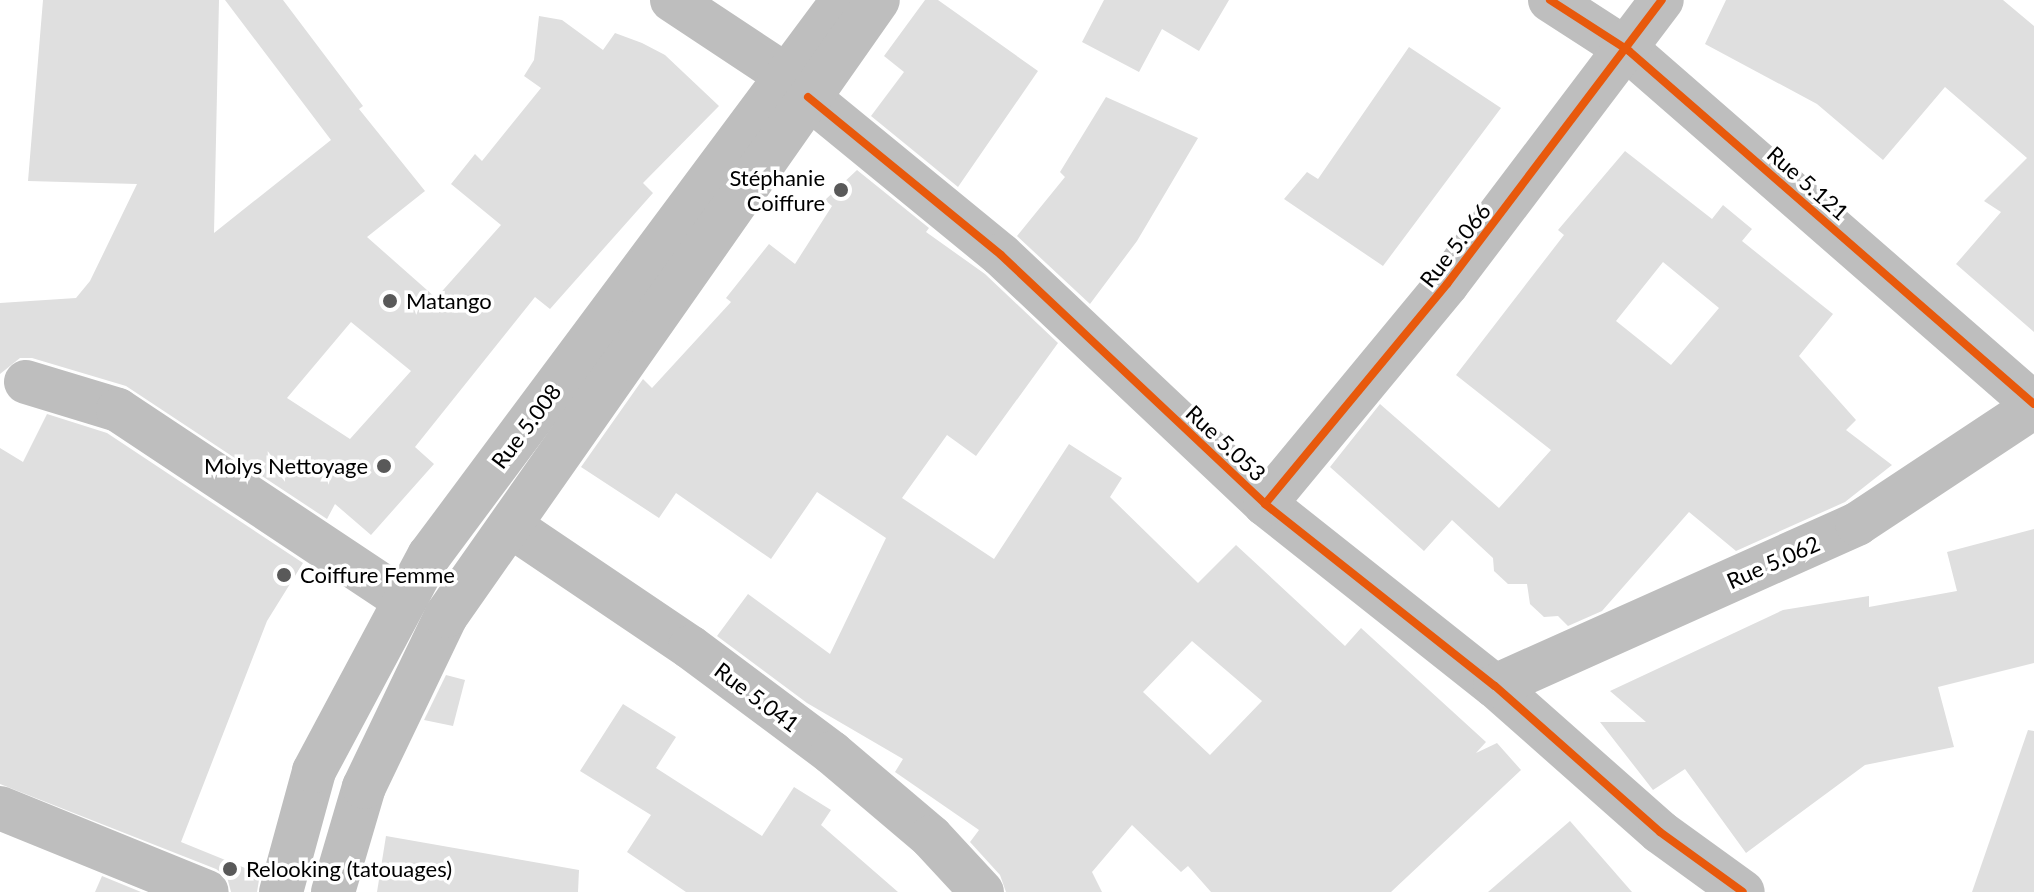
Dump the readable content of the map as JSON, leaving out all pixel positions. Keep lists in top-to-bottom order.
{
  "streets": {
    "street": [
      "Rue 5.121",
      "Rue 5.066",
      "Rue 5.008",
      "Rue 5.053",
      "Rue 5.062",
      "Rue 5.041"
    ]
  },
  "crossings": [
    ["Rue 5.121", "Rue 5.066"],
    ["Rue 5.121", "Rue 5.062"],
    ["Rue 5.066", "Rue 5.053"],
    ["Rue 5.008", "Rue 5.053"],
    ["Rue 5.008", "Rue 5.041"],
    ["Rue 5.053", "Rue 5.062"]
  ],
  "places": [
    "Stéphanie Coiffure",
    "Matango",
    "Molys Nettoyage",
    "Coiffure Femme",
    "Relooking (tatouages)"
  ]
}
